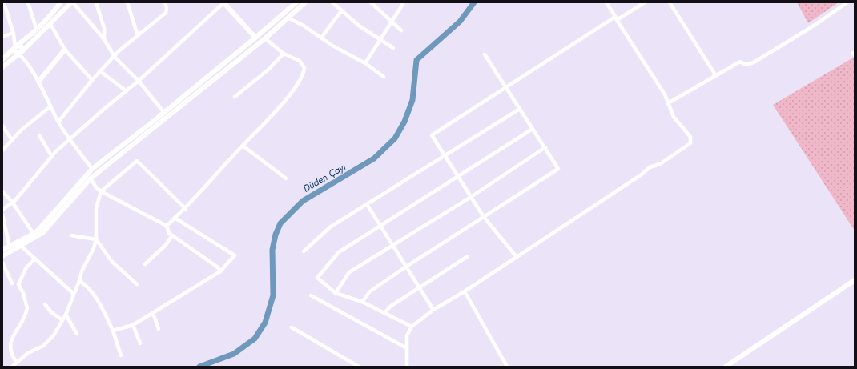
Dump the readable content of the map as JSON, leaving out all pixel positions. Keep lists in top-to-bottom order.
{
  "water": ["Düden Çayı"]
}
